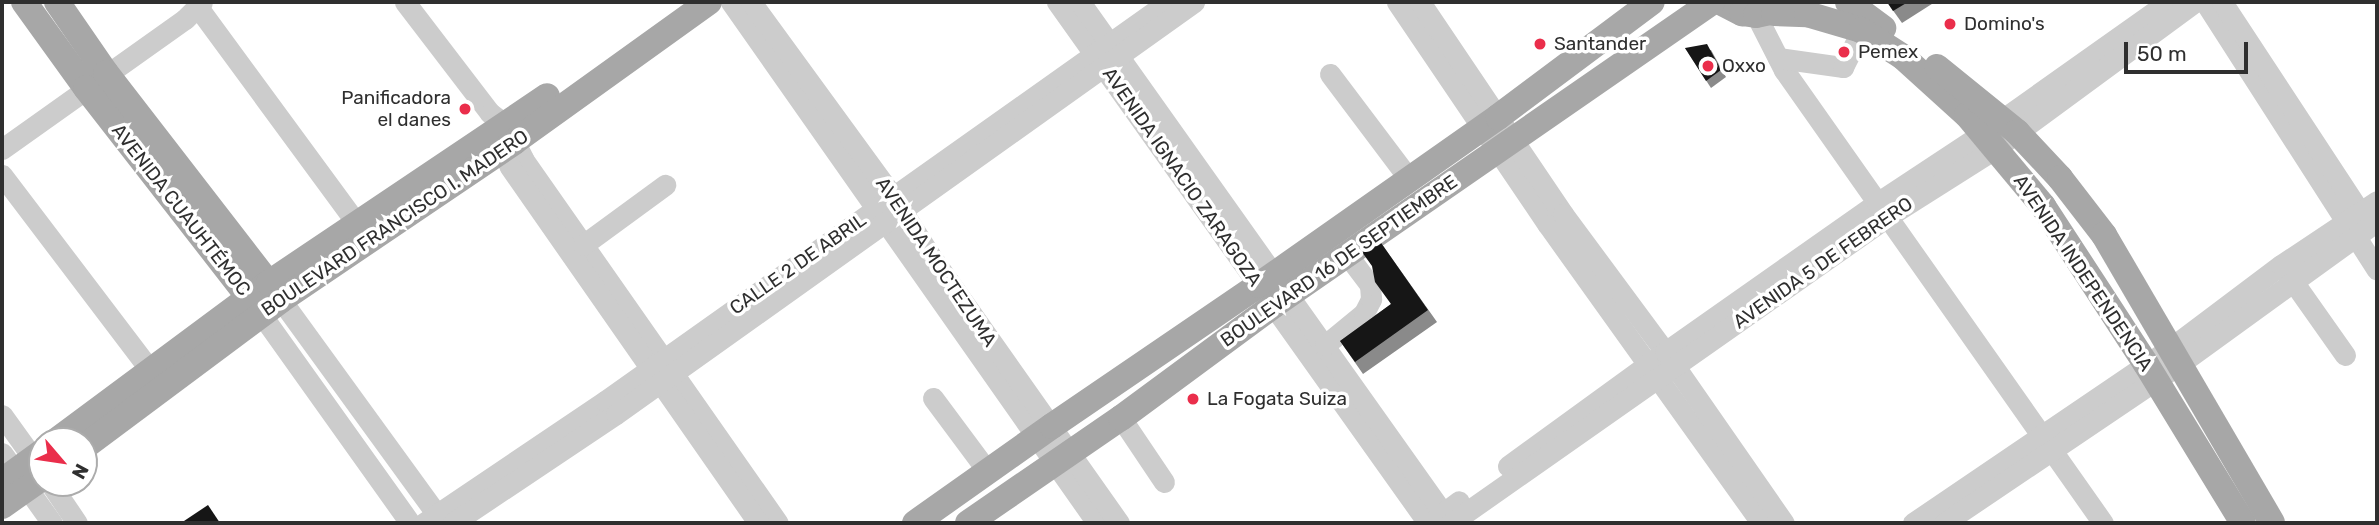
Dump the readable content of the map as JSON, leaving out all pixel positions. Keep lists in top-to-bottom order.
{
  "streets": {
    "main road": [
      "AVENIDA CUAUHTÉMOC",
      "BOULEVARD FRANCISCO I. MADERO",
      "BOULEVARD 16 DE SEPTIEMBRE",
      "AVENIDA INDEPENDENCIA"
    ],
    "street": [
      "AVENIDA IGNACIO ZARAGOZA",
      "AVENIDA MOCTEZUMA",
      "AVENIDA 5 DE FEBRERO",
      "CALLE 2 DE ABRIL"
    ]
  },
  "crossings": [
    ["AVENIDA IGNACIO ZARAGOZA", "BOULEVARD 16 DE SEPTIEMBRE"],
    ["AVENIDA IGNACIO ZARAGOZA", "AVENIDA 5 DE FEBRERO"],
    ["AVENIDA IGNACIO ZARAGOZA", "CALLE 2 DE ABRIL"],
    ["AVENIDA CUAUHTÉMOC", "BOULEVARD FRANCISCO I. MADERO"],
    ["AVENIDA CUAUHTÉMOC", "CALLE 2 DE ABRIL"],
    ["BOULEVARD 16 DE SEPTIEMBRE", "AVENIDA MOCTEZUMA"],
    ["AVENIDA MOCTEZUMA", "CALLE 2 DE ABRIL"],
    ["AVENIDA 5 DE FEBRERO", "AVENIDA INDEPENDENCIA"]
  ],
  "places": [
    "Domino's",
    "Santander",
    "Pemex",
    "Oxxo",
    "Panificadora el danes",
    "La Fogata Suiza"
  ],
  "scale_bar": "50 m",
  "north": "bottom right"
}
